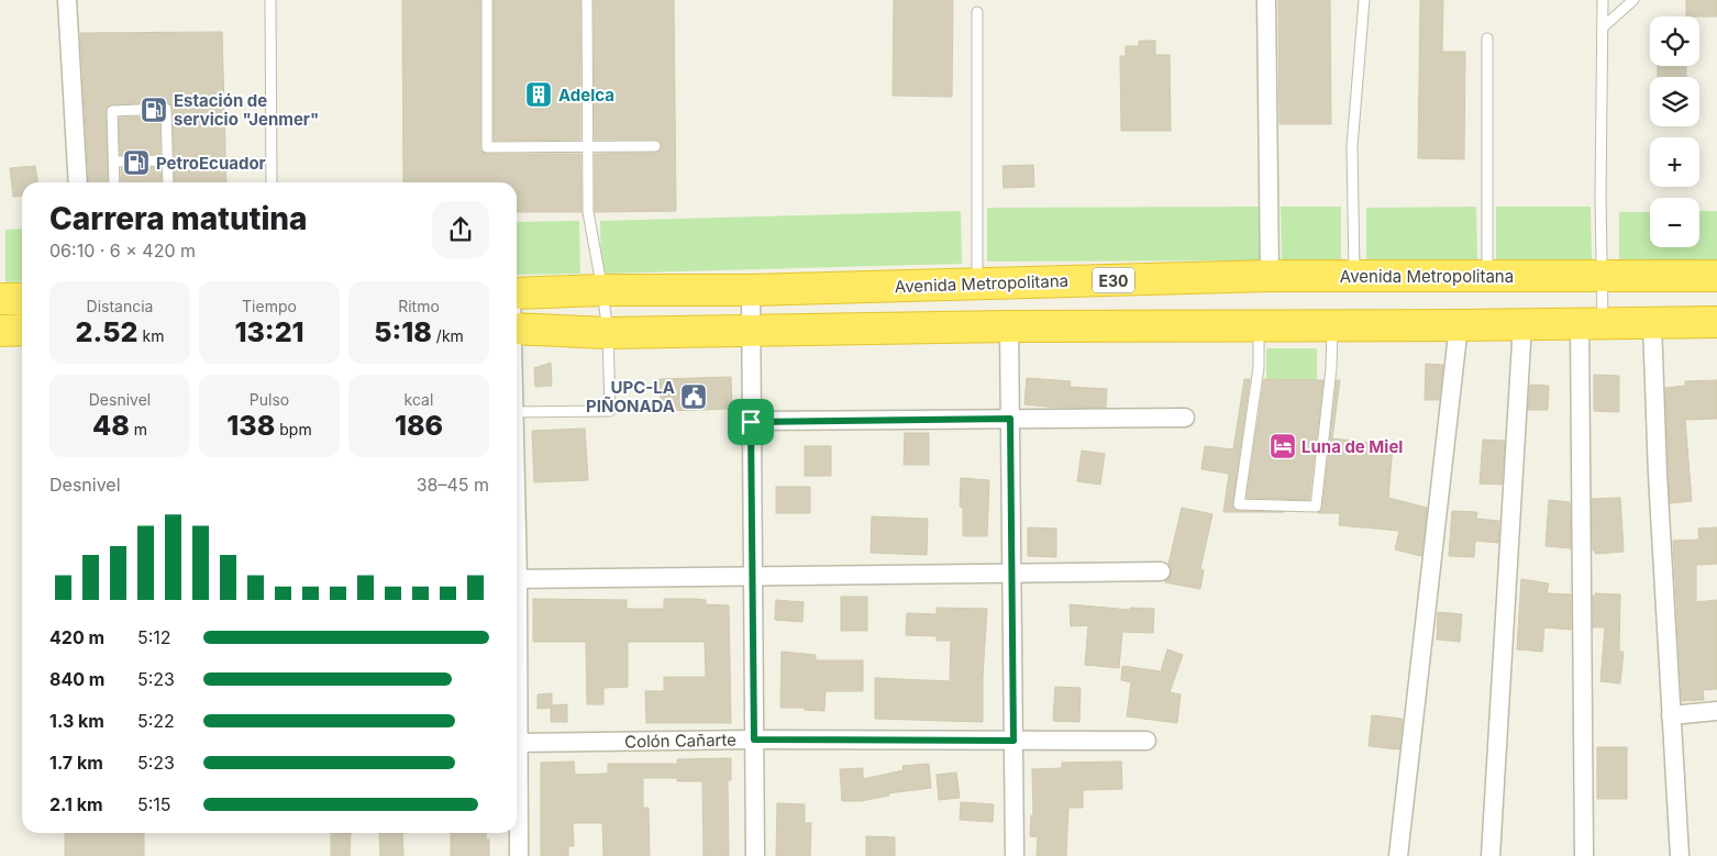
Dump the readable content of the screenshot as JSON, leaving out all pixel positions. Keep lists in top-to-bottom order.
{
  "streets": {
    "highway": ["Avenida Metropolitana", "E30"],
    "street": ["Colón Cañarte"]
  },
  "places": {
    "building": ["Adelca"],
    "fuel station": ["Estación de servicio \"Jenmer\"", "PetroEcuador"],
    "public building": ["UPC-LA PIÑONADA"],
    "hotel": ["Luna de Miel"]
  },
  "page": {
    "map_buttons": ["+", "−"],
    "heading": ["Carrera matutina", "06:10 · 6 × 420 m"],
    "stats": [
      ["Distancia", "2.52 km"],
      ["Tiempo", "13:21"],
      ["Ritmo", "5:18 /km"],
      ["Desnivel", "48 m"],
      ["Pulso", "138 bpm"],
      ["kcal", "186"]
    ],
    "chart": ["Desnivel", "38–45 m"],
    "list": [
      {
        "name": "420 m",
        "note": "5:12"
      },
      {
        "name": "840 m",
        "note": "5:23"
      },
      {
        "name": "1.3 km",
        "note": "5:22"
      },
      {
        "name": "1.7 km",
        "note": "5:23"
      },
      {
        "name": "2.1 km",
        "note": "5:15"
      }
    ]
  }
}
